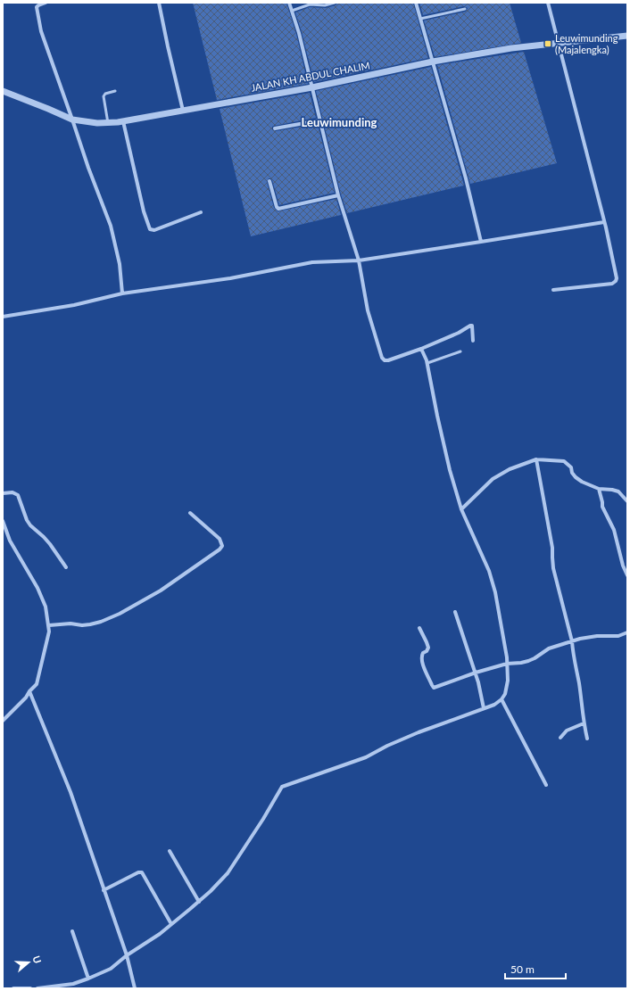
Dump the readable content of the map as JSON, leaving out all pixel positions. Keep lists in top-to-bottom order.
{
  "streets": {
    "street": ["JALAN KH ABDUL CHALIM"]
  },
  "districts": ["Leuwimunding"],
  "places": {
    "transit": ["Leuwimunding (Majalengka)"]
  },
  "scale_bar": "50 m",
  "north": "right"
}
